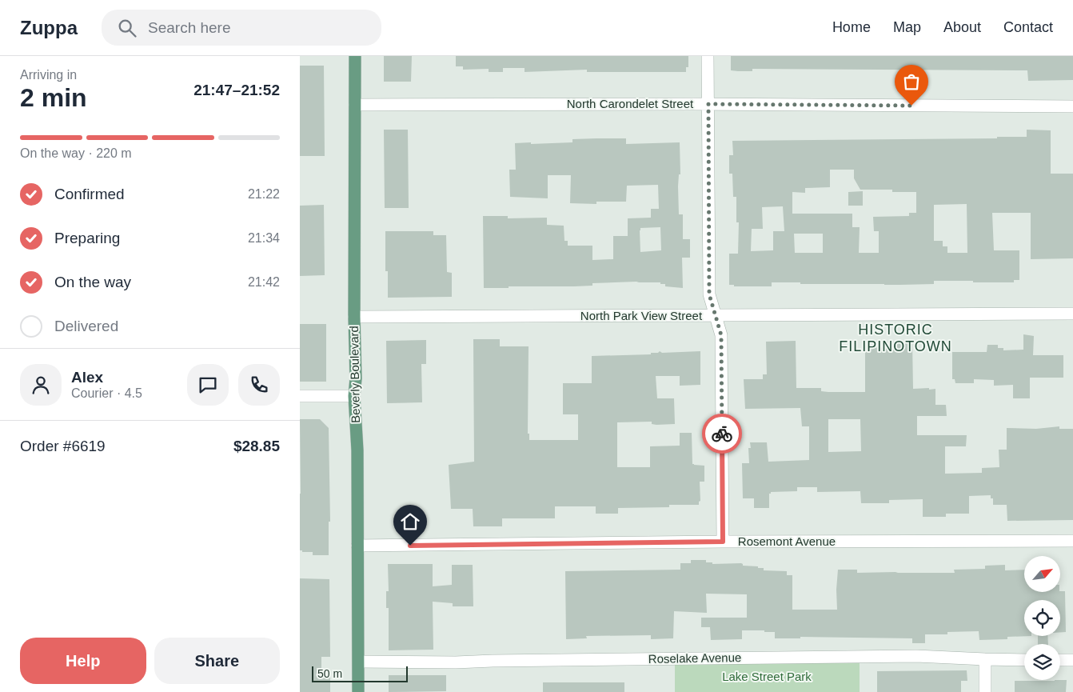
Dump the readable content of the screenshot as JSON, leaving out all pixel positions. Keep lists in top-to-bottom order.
{
  "streets": {
    "main road": ["Beverly Boulevard"],
    "street": [
      "North Carondelet Street",
      "North Park View Street",
      "Rosemont Avenue",
      "Roselake Avenue"
    ]
  },
  "crossings": [
    ["North Carondelet Street", "Beverly Boulevard"],
    ["North Park View Street", "Beverly Boulevard"],
    ["Beverly Boulevard", "Rosemont Avenue"],
    ["Beverly Boulevard", "Roselake Avenue"]
  ],
  "districts": ["HISTORIC FILIPINOTOWN"],
  "parks": ["Lake Street Park"],
  "scale_bar": "50 m",
  "north": "top right",
  "page": {
    "header": "Zuppa",
    "search": "Search here",
    "nav": [
      "Home",
      "Map",
      "About",
      "Contact"
    ],
    "heading": ["2 min", "Arriving in", "21:47–21:52"],
    "panel": [
      "Alex",
      "Courier · 4.5",
      "Order #6619",
      "$28.85"
    ],
    "bar": "On the way · 220 m",
    "list": [
      ["Confirmed", "21:22"],
      ["Preparing", "21:34"],
      ["On the way", "21:42"],
      "Delivered"
    ],
    "buttons": ["Help", "Share"],
    "scale": "50 m"
  }
}
